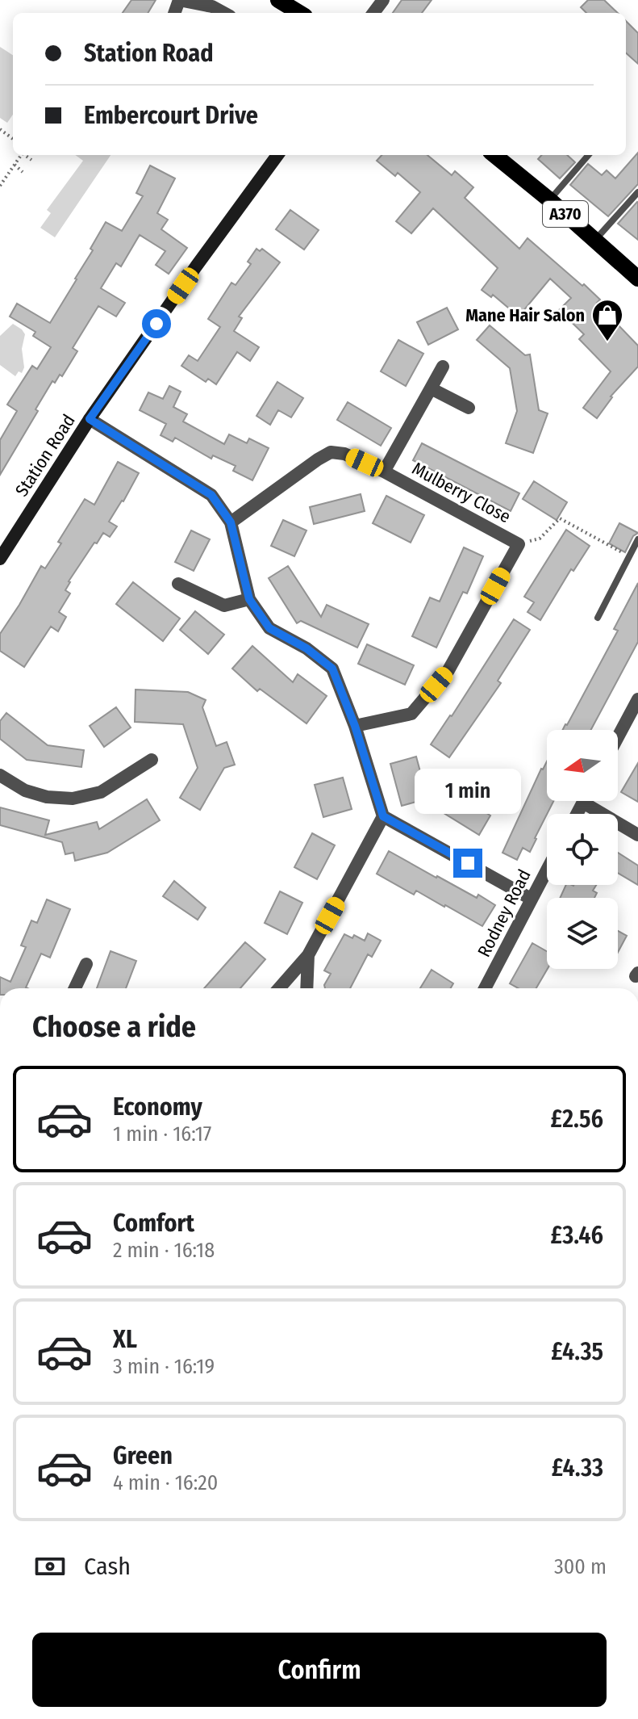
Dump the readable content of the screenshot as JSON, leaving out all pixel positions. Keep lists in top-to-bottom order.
{
  "streets": {
    "main road": ["A370"],
    "street": ["Station Road", "Mulberry Close", "Rodney Road"]
  },
  "places": {
    "shop": ["Mane Hair Salon"]
  },
  "north": "left",
  "page": {
    "banner": ["Station Road", "Embercourt Drive"],
    "bubble": "1 min",
    "heading": "Choose a ride",
    "list": [
      {
        "name": "Economy",
        "note": "1 min · 16:17",
        "value": "£2.56"
      },
      {
        "name": "Comfort",
        "note": "2 min · 16:18",
        "value": "£3.46"
      },
      {
        "name": "XL",
        "note": "3 min · 16:19",
        "value": "£4.35"
      },
      {
        "name": "Green",
        "note": "4 min · 16:20",
        "value": "£4.33"
      }
    ],
    "pay": ["Cash", "300 m"],
    "buttons": "Confirm"
  }
}
